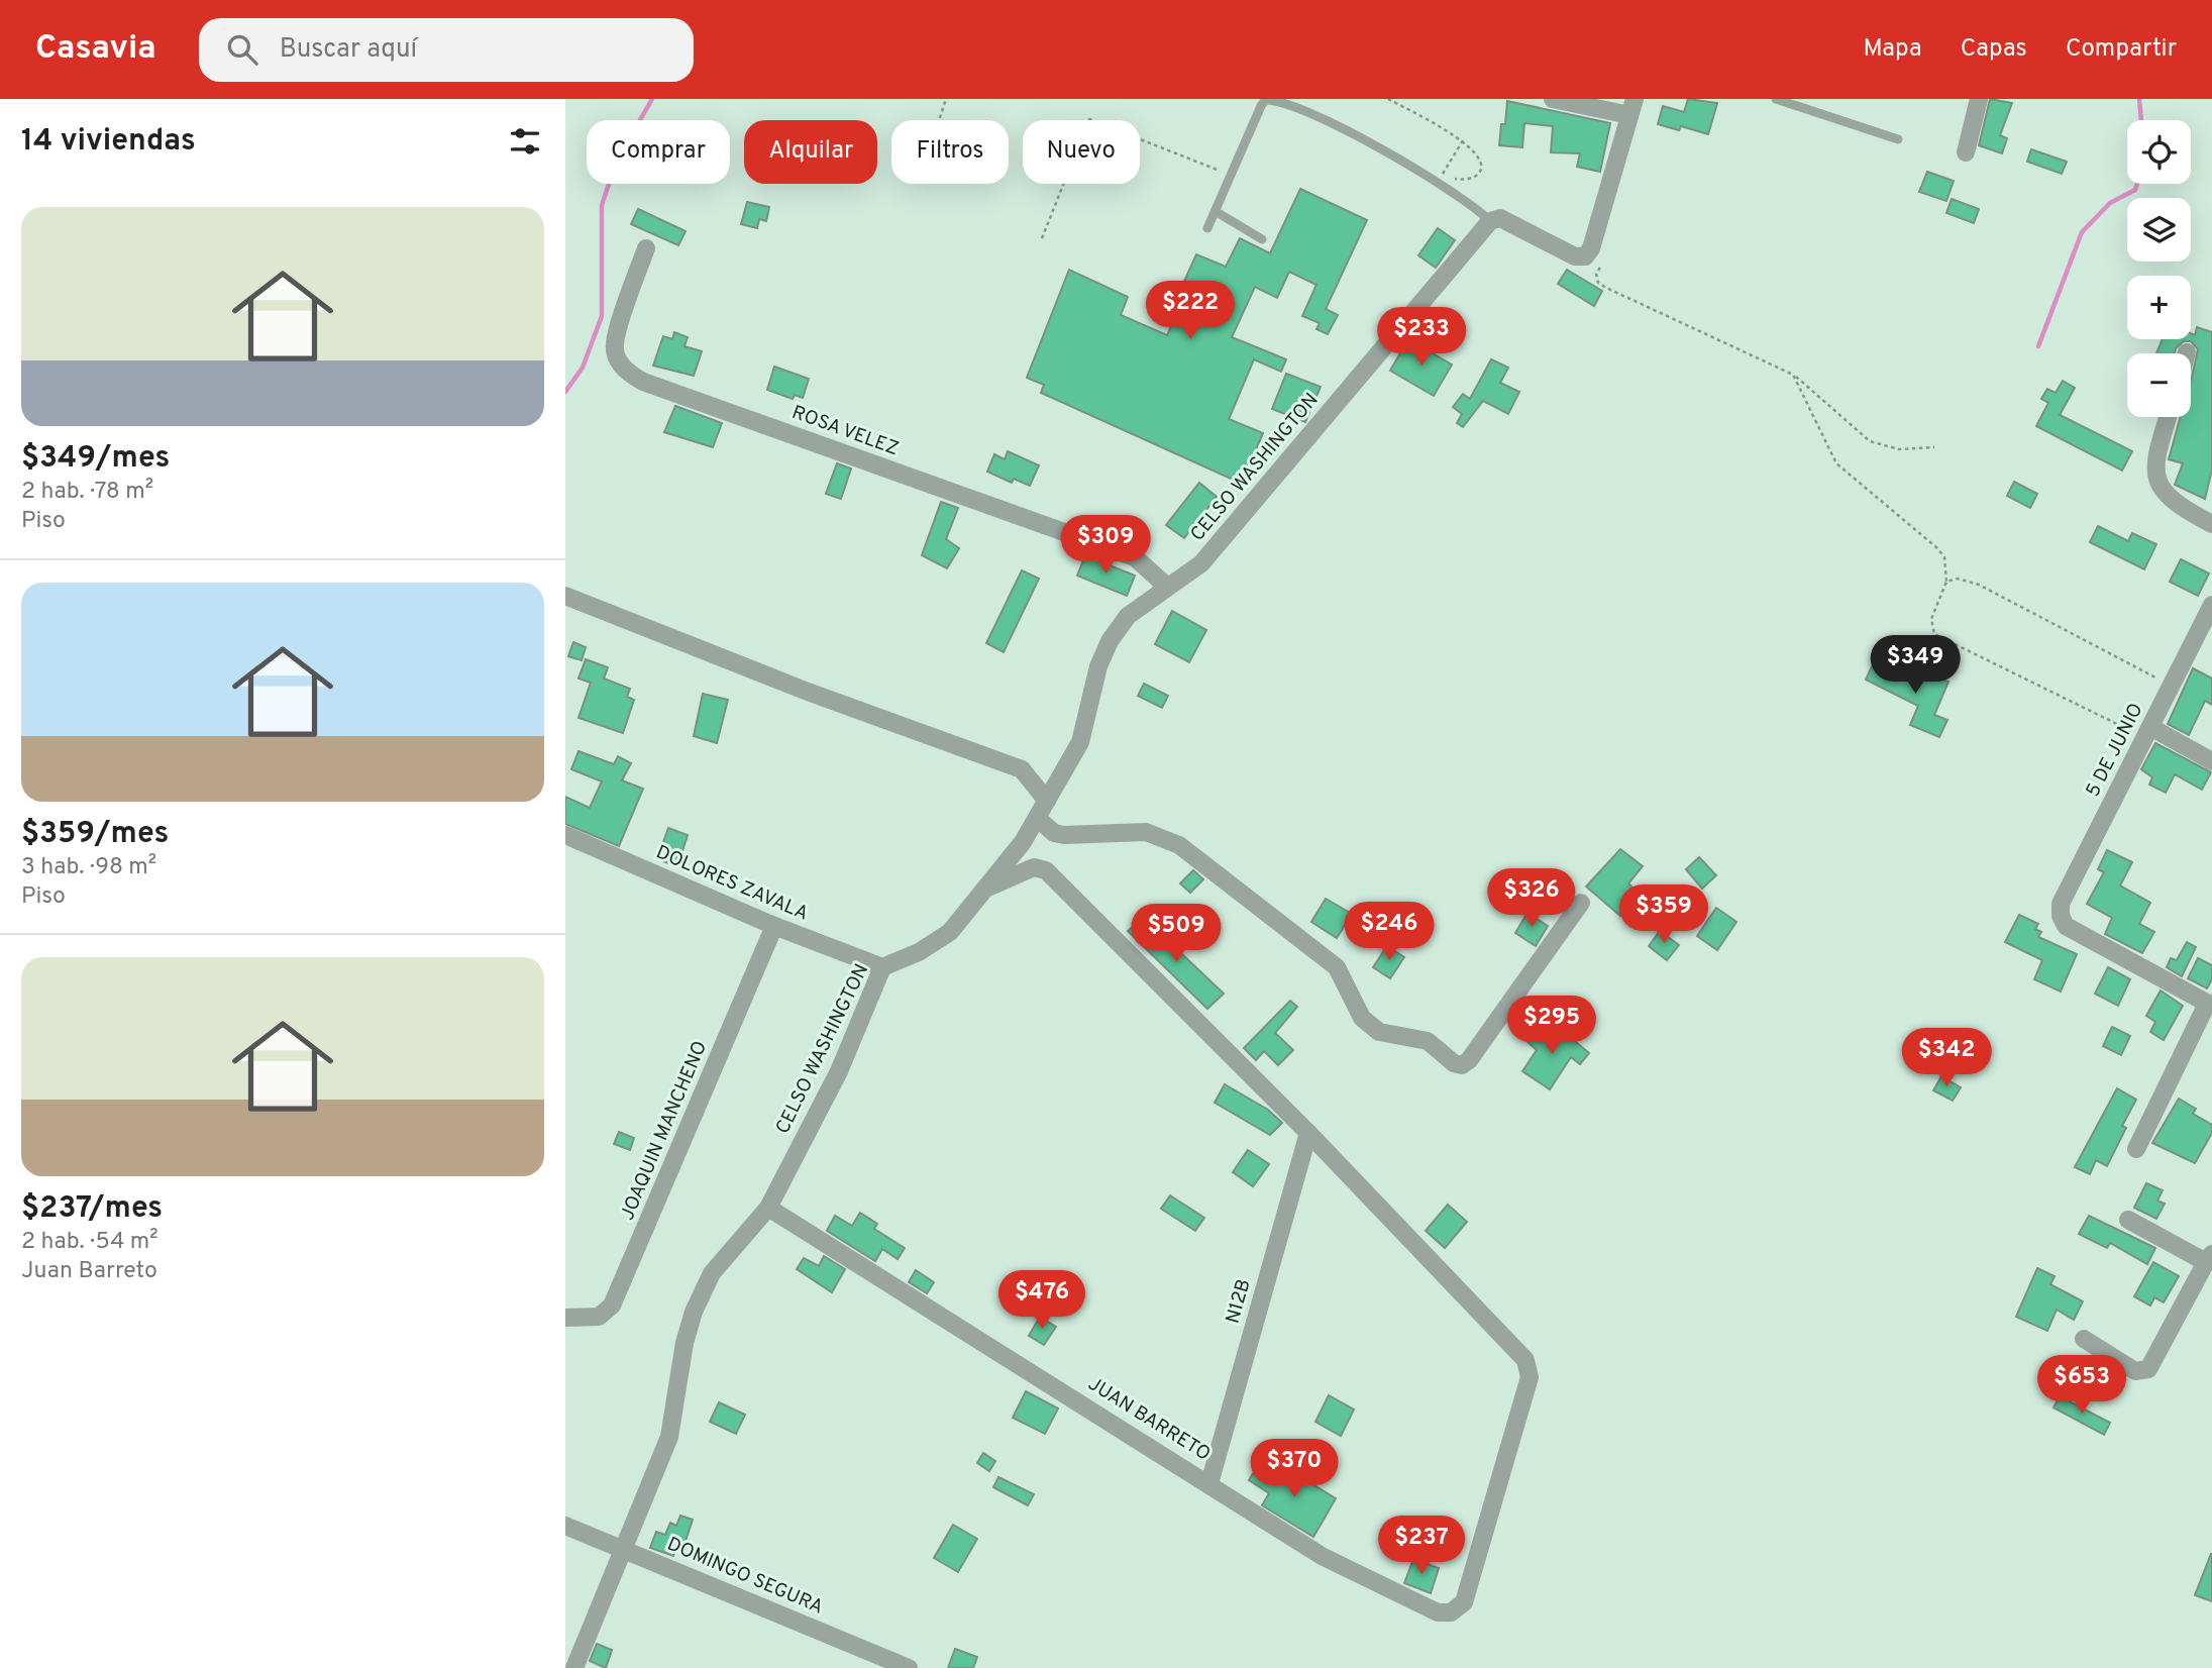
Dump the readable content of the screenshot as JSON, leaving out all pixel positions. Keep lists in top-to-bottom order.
{
  "streets": {
    "street": [
      "ROSA VELEZ",
      "CELSO WASHINGTON",
      "5 DE JUNIO",
      "DOLORES ZAVALA",
      "JOAQUIN MANCHENO",
      "N12B",
      "JUAN BARRETO",
      "DOMINGO SEGURA"
    ]
  },
  "crossings": [
    ["ROSA VELEZ", "CELSO WASHINGTON"],
    ["CELSO WASHINGTON", "DOLORES ZAVALA"],
    ["CELSO WASHINGTON", "JUAN BARRETO"],
    ["CELSO WASHINGTON", "DOMINGO SEGURA"],
    ["DOLORES ZAVALA", "JOAQUIN MANCHENO"],
    ["N12B", "JUAN BARRETO"]
  ],
  "page": {
    "header": "Casavia",
    "search": "Buscar aquí",
    "nav": ["Mapa", "Capas", "Compartir"],
    "heading": "14 viviendas",
    "map_buttons": ["+", "−"],
    "chip": [
      "Comprar",
      "Alquilar",
      "Filtros",
      "Nuevo"
    ],
    "list": [
      {
        "name": "$349/mes",
        "note": "2 hab. · 78 m² · Piso"
      },
      {
        "name": "$359/mes",
        "note": "3 hab. · 98 m² · Piso"
      },
      {
        "name": "$237/mes",
        "note": "2 hab. · 54 m² · Juan Barreto"
      }
    ],
    "price": [
      "$222",
      "$233",
      "$309",
      "$349",
      "$326",
      "$359",
      "$246",
      "$509",
      "$295",
      "$342",
      "$476",
      "$653",
      "$370",
      "$237"
    ]
  }
}
